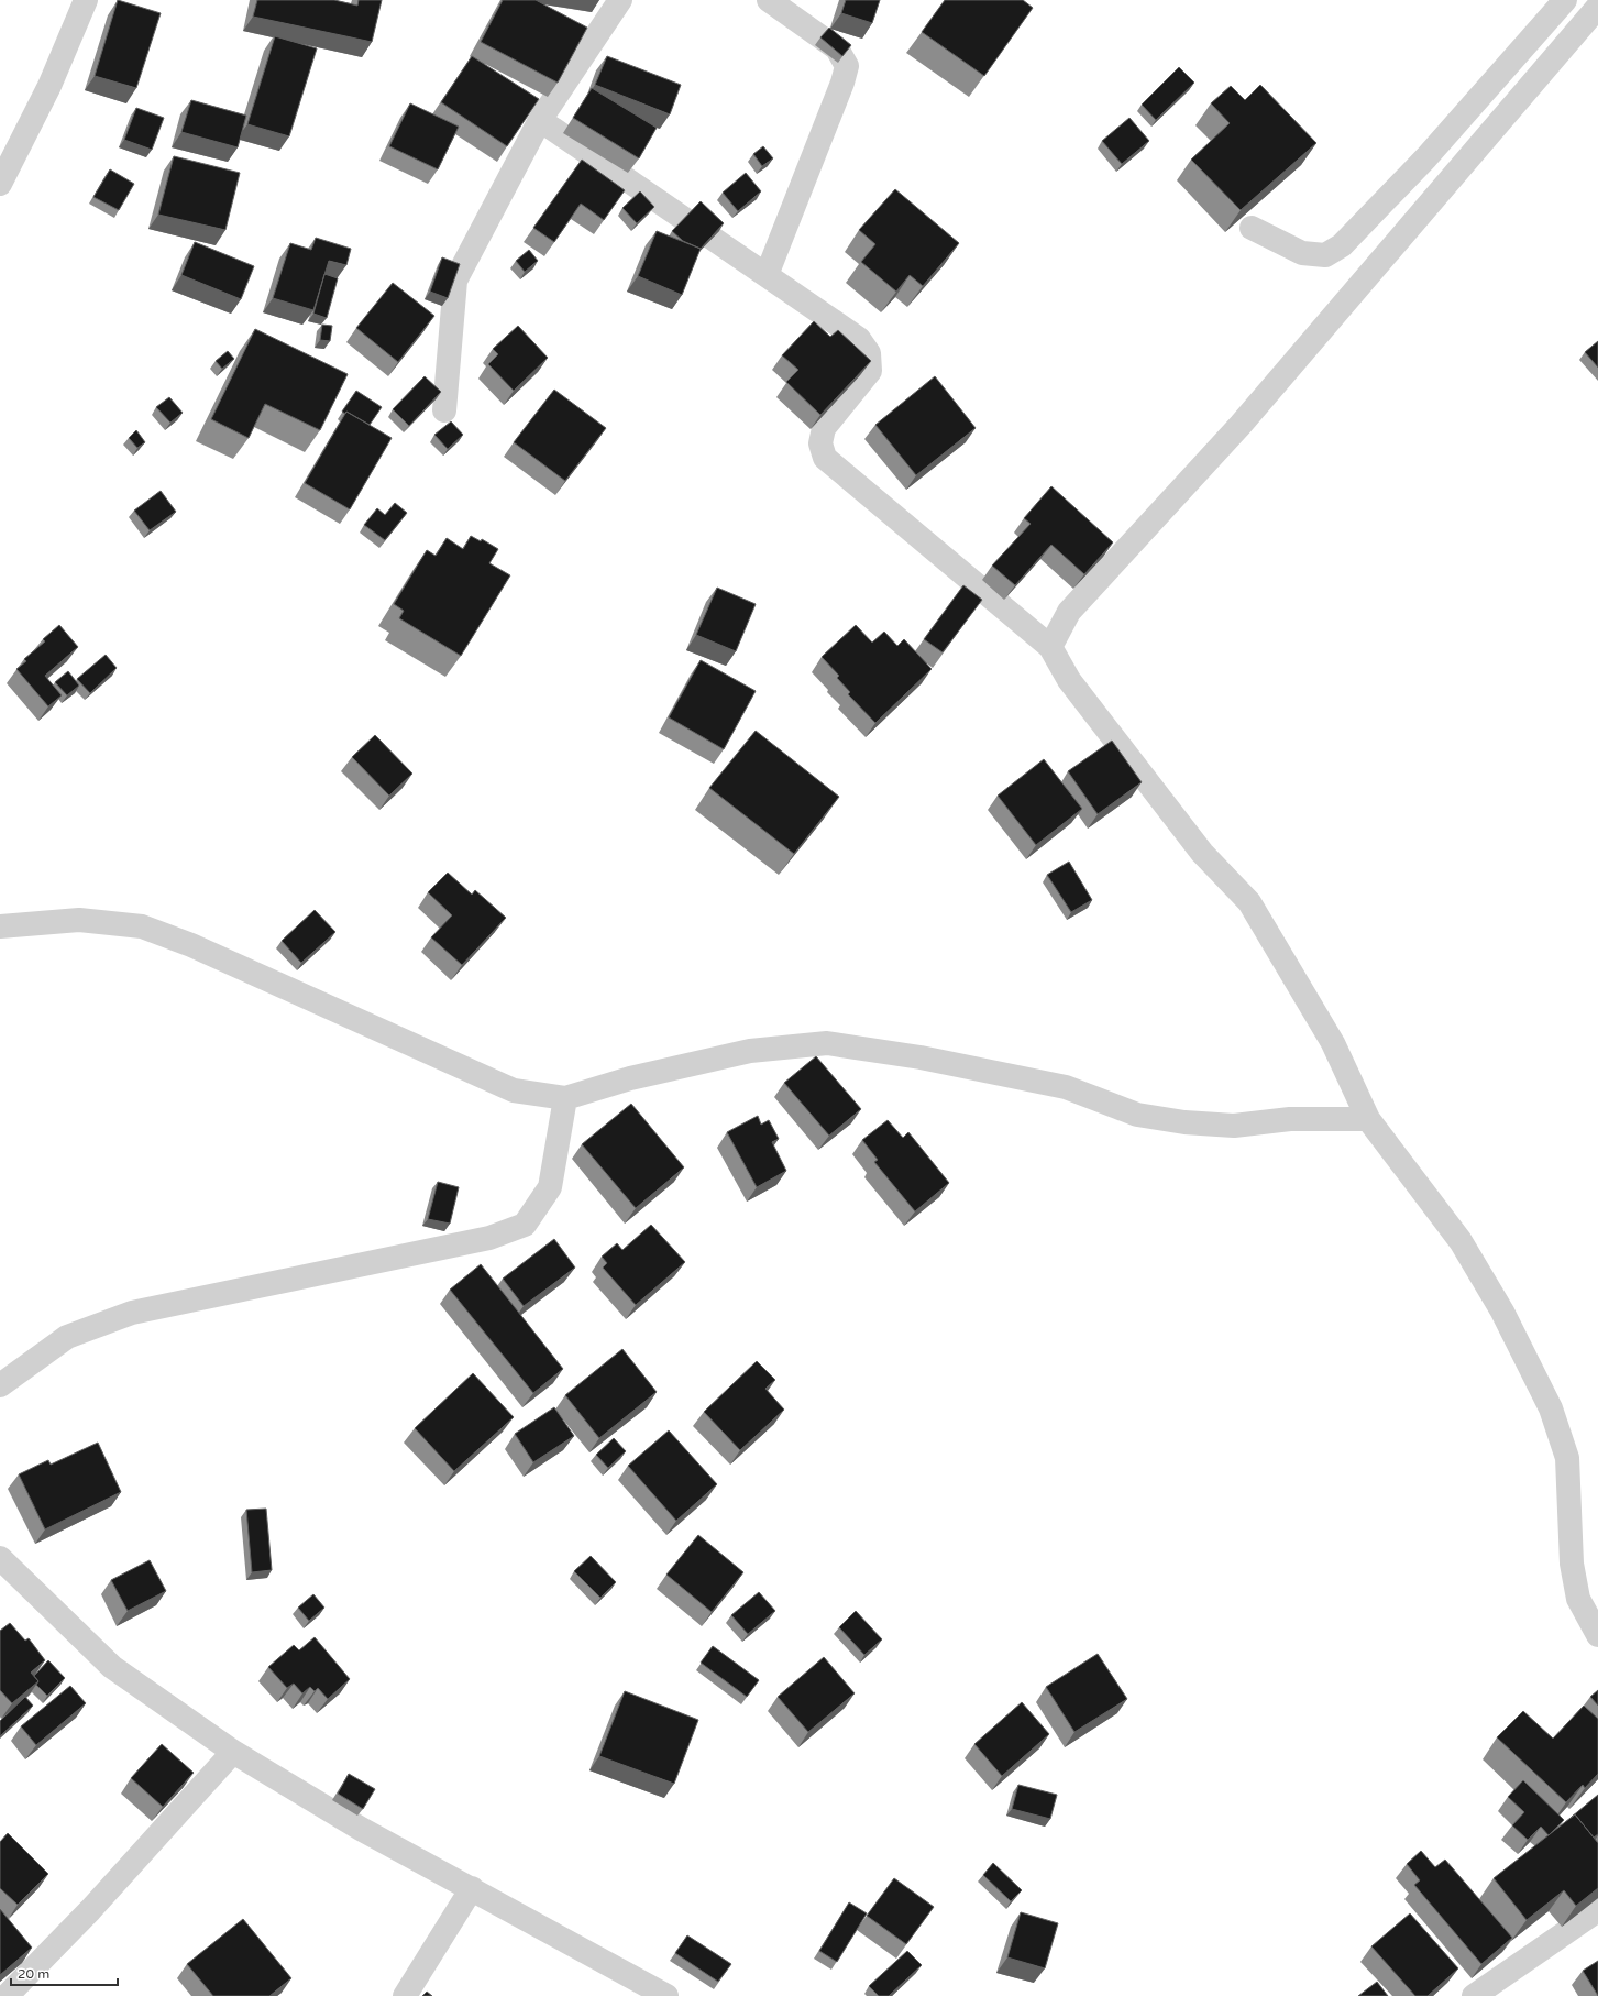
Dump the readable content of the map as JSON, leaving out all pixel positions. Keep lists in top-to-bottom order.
{
  "scale_bar": "20 m"
}
